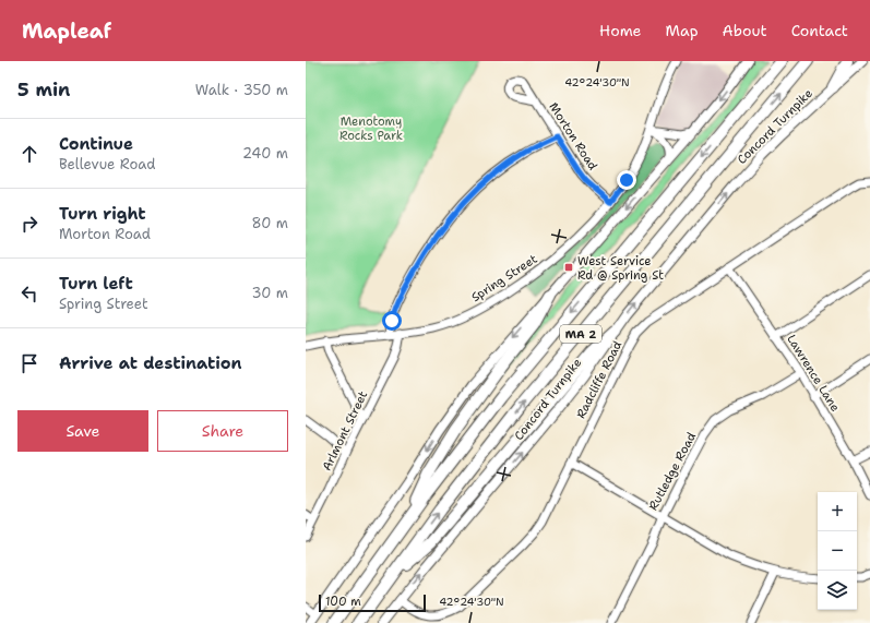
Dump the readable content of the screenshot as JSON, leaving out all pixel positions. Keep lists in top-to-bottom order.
{
  "streets": {
    "highway": ["Concord Turnpike", "MA 2"],
    "street": [
      "Morton Road",
      "Spring Street",
      "Lawrence Lane",
      "Radcliffe Road",
      "Arlmont Street",
      "Rutledge Road"
    ]
  },
  "crossings": [
    ["Concord Turnpike", "Radcliffe Road"],
    ["Morton Road", "Spring Street"],
    ["Spring Street", "Arlmont Street"],
    ["Lawrence Lane", "Radcliffe Road"],
    ["Lawrence Lane", "Rutledge Road"]
  ],
  "parks": ["Menotomy Rocks Park"],
  "places": {
    "transit": ["West Service Rd @ Spring St"]
  },
  "scale_bar": "100 m",
  "page": {
    "header": "Mapleaf",
    "nav": [
      "Home",
      "Map",
      "About",
      "Contact"
    ],
    "heading": ["5 min", "Walk · 350 m"],
    "list": [
      ["Continue", "Bellevue Road", "240 m"],
      ["Turn right", "Morton Road", "80 m"],
      ["Turn left", "Spring Street", "30 m"],
      "Arrive at destination"
    ],
    "buttons": ["Save", "Share"],
    "map_buttons": ["+", "−"],
    "scale": "100 m"
  },
  "coordinates": ["42°24'30\"N"]
}
